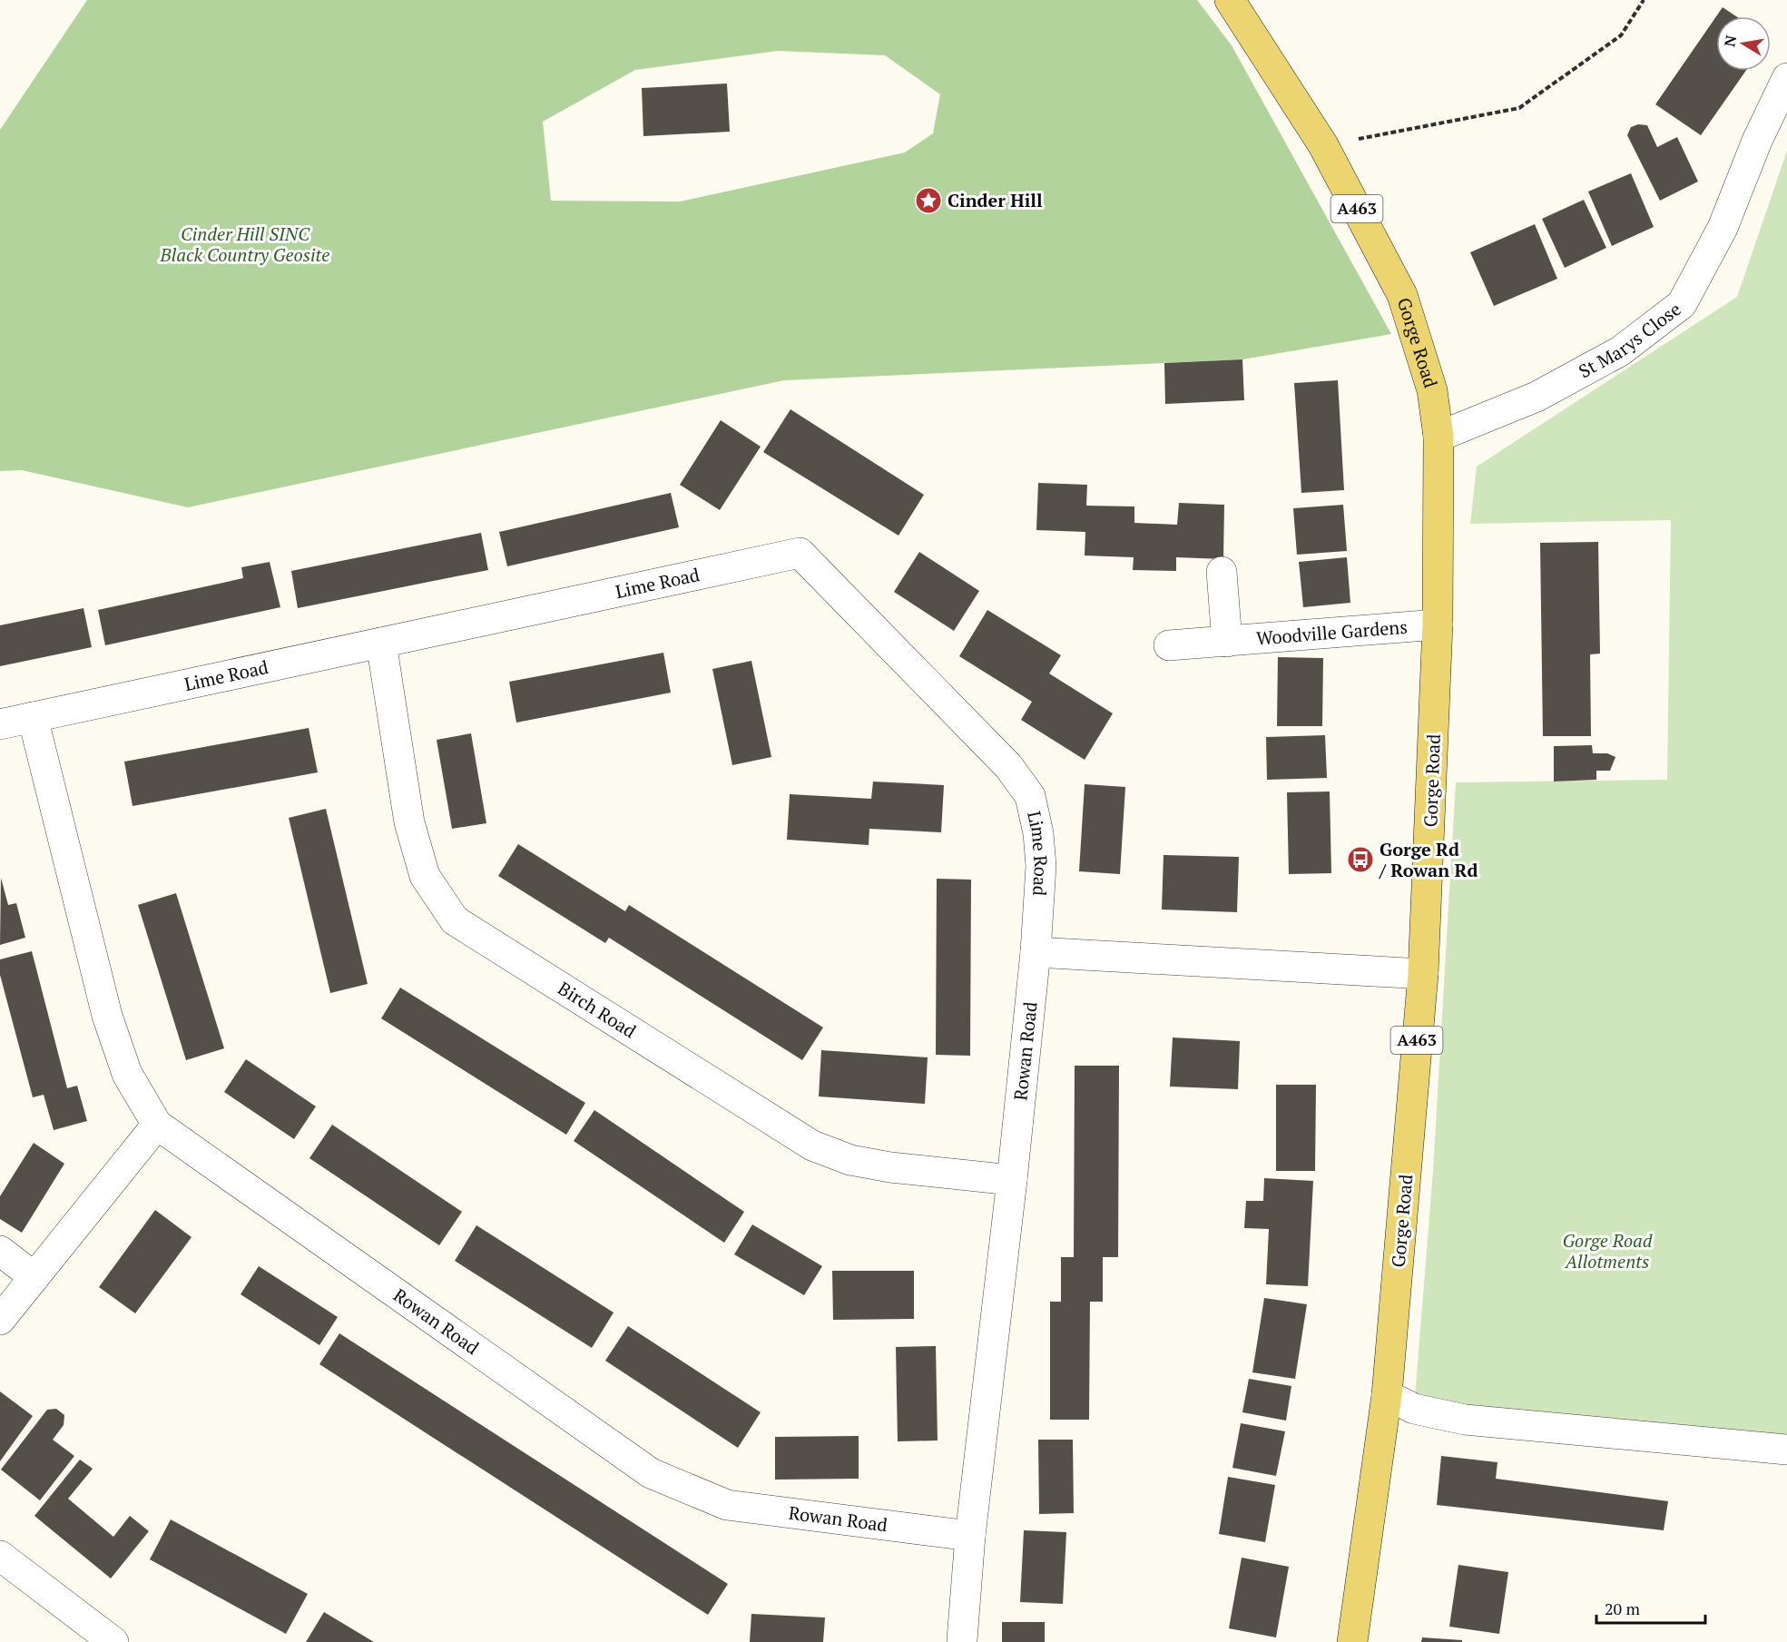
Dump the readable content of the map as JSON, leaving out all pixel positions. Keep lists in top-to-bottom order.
{
  "streets": {
    "main road": ["A463", "Gorge Road"],
    "street": [
      "St Marys Close",
      "Lime Road",
      "Woodville Gardens",
      "Birch Road",
      "Rowan Road"
    ]
  },
  "crossings": [
    ["St Marys Close", "Gorge Road"],
    ["Gorge Road", "Woodville Gardens"],
    ["Lime Road", "Birch Road"],
    ["Lime Road", "Rowan Road"],
    ["Birch Road", "Rowan Road"]
  ],
  "parks": ["Cinder Hill SINC Black Country Geosite", "Gorge Road Allotments"],
  "places": {
    "place": ["Cinder Hill"],
    "bus stop": ["Gorge Rd / Rowan Rd"]
  },
  "scale_bar": "20 m",
  "north": "left"
}
